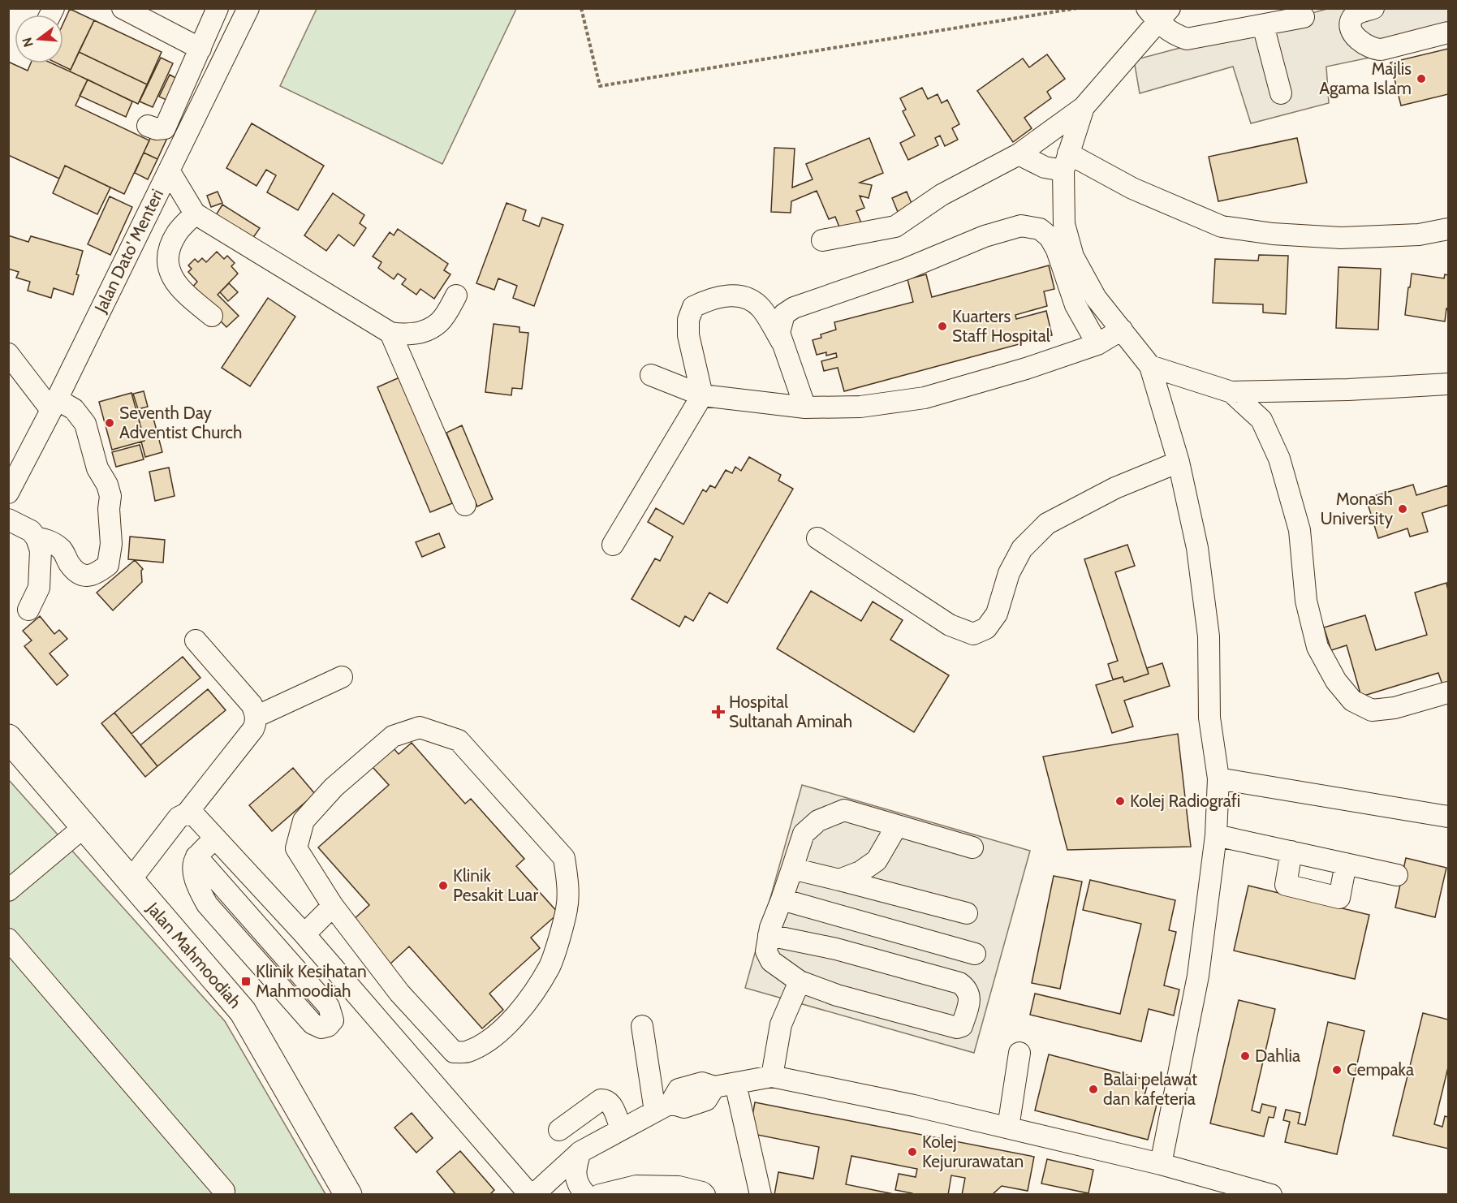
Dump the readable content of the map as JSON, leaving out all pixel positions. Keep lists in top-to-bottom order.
{
  "streets": {
    "main road": ["Jalan Mahmoodiah"],
    "street": ["Jalan Dato' Menteri"]
  },
  "places": {
    "other": [
      "Majlis Agama Islam",
      "Kuarters Staff Hospital",
      "Seventh Day Adventist Church",
      "Monash University",
      "Kolej Radiografi",
      "Klinik Pesakit Luar",
      "Dahlia",
      "Cempaka",
      "Balai pelawat dan kafeteria",
      "Kolej Kejururawatan"
    ],
    "health": ["Hospital Sultanah Aminah"],
    "transit": ["Klinik Kesihatan Mahmoodiah"]
  },
  "north": "left"
}
